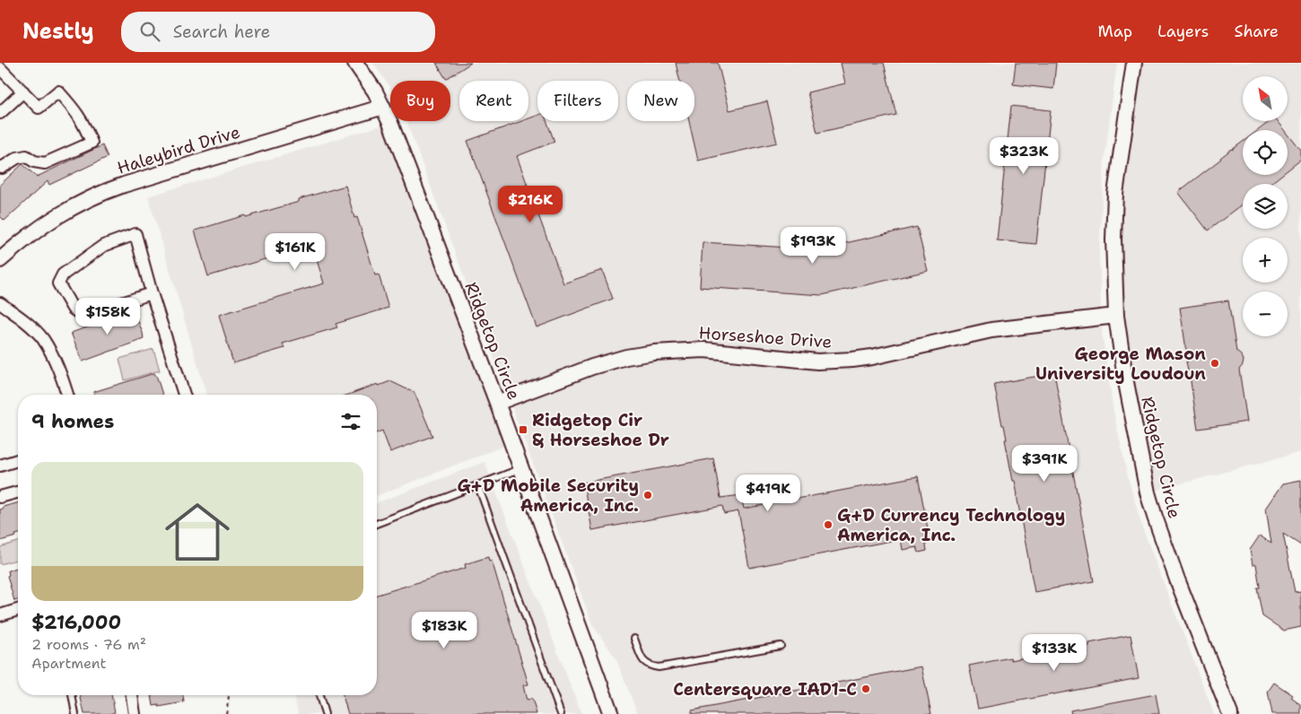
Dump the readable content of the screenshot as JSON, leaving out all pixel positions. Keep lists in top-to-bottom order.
{
  "streets": {
    "street": ["Haleybird Drive", "Horseshoe Drive", "Ridgetop Circle"]
  },
  "crossings": [
    ["Haleybird Drive", "Ridgetop Circle"],
    ["Horseshoe Drive", "Ridgetop Circle"]
  ],
  "places": {
    "other": [
      "George Mason University Loudoun",
      "G+D Mobile Security America, Inc.",
      "G+D Currency Technology America, Inc.",
      "Centersquare IAD1-C"
    ],
    "transit": ["Ridgetop Cir & Horseshoe Dr"]
  },
  "north": "top left",
  "page": {
    "header": "Nestly",
    "search": "Search here",
    "nav": ["Map", "Layers", "Share"],
    "map_buttons": ["+", "−"],
    "chip": [
      "Buy",
      "Rent",
      "Filters",
      "New"
    ],
    "price": [
      "$323K",
      "$216K",
      "$193K",
      "$161K",
      "$158K",
      "$391K",
      "$419K",
      "$183K",
      "$133K"
    ],
    "heading": "9 homes",
    "list": [
      {
        "name": "$216,000",
        "note": "2 rooms · 76 m² · Apartment"
      }
    ]
  }
}
